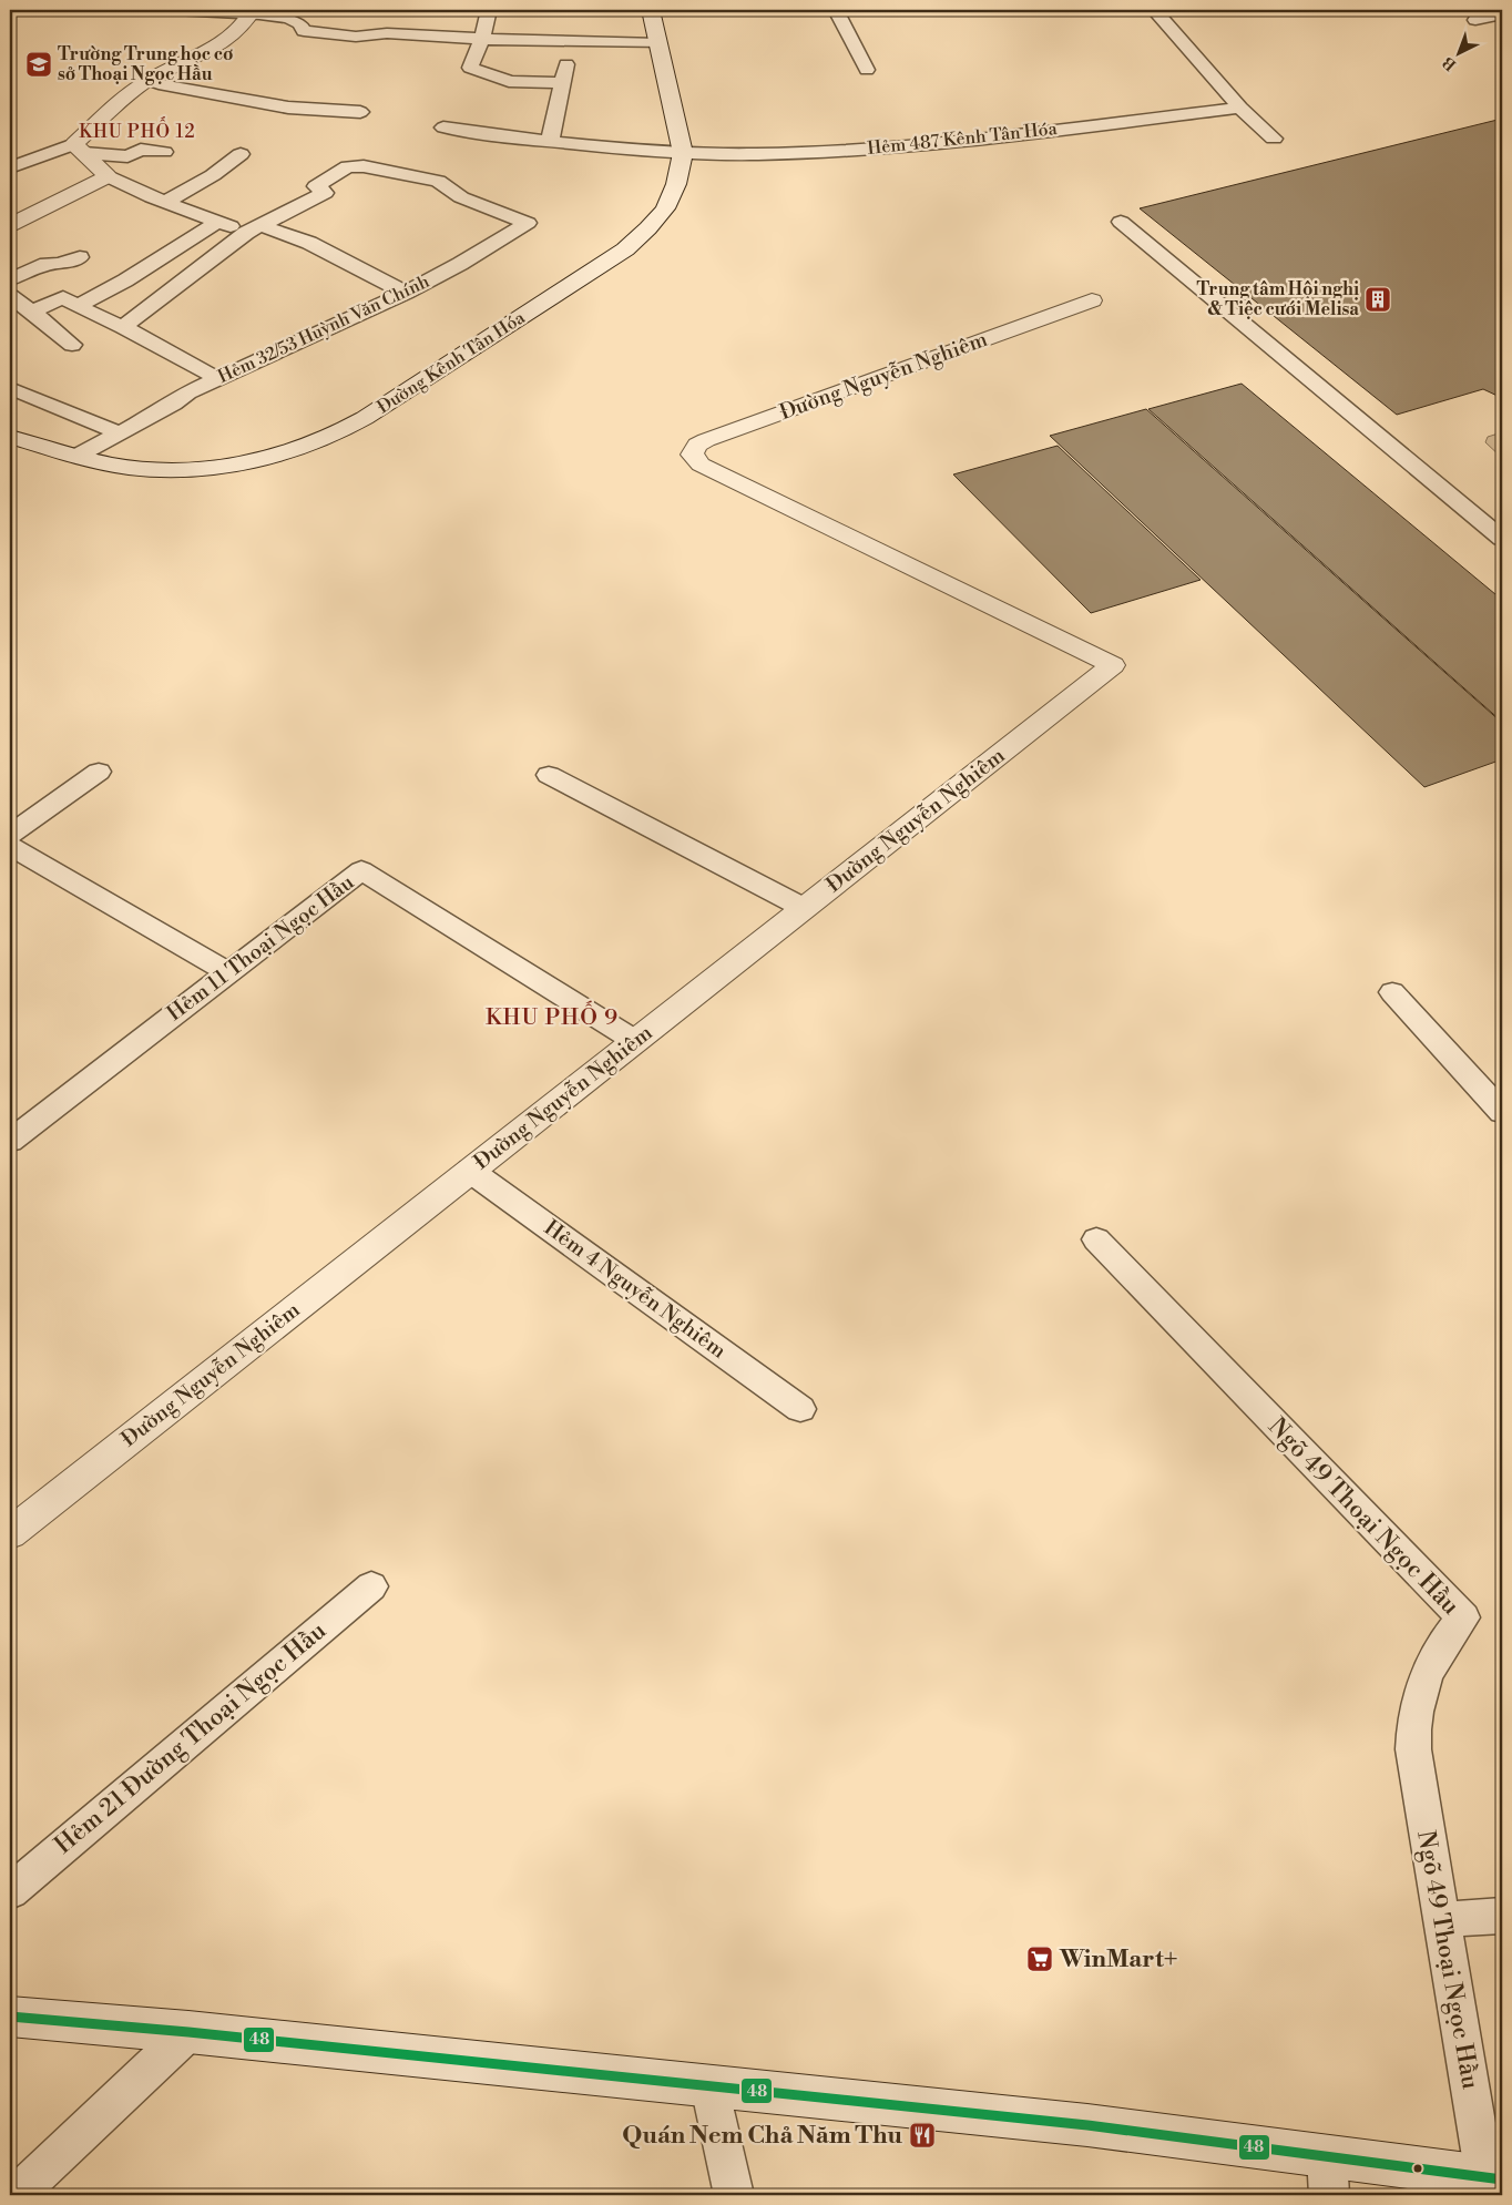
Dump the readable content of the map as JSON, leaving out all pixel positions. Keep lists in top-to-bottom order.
{
  "streets": {
    "street": ["Đường Kênh Tân Hóa", "Đường Nguyễn Nghiêm"],
    "lane": [
      "Hẻm 487 Kênh Tân Hóa",
      "Hẻm 32/53 Huỳnh Văn Chính",
      "Hẻm 11 Thoại Ngọc Hầu",
      "Hẻm 4 Nguyễn Nghiêm",
      "Ngõ 49 Thoại Ngọc Hầu",
      "Hẻm 21 Đường Thoại Ngọc Hầu"
    ]
  },
  "crossings": [
    ["Hẻm 487 Kênh Tân Hóa", "Đường Kênh Tân Hóa"],
    ["Hẻm 32/53 Huỳnh Văn Chính", "Đường Kênh Tân Hóa"],
    ["Đường Nguyễn Nghiêm", "Hẻm 11 Thoại Ngọc Hầu"],
    ["Đường Nguyễn Nghiêm", "Hẻm 4 Nguyễn Nghiêm"]
  ],
  "districts": ["KHU PHỐ 12", "KHU PHỐ 9"],
  "places": {
    "school or university": ["Trường Trung học cơ sở Thoại Ngọc Hầu"],
    "building": ["Trung tâm Hội nghị & Tiệc cưới Melisa"],
    "supermarket": ["WinMart+"],
    "restaurant": ["Quán Nem Chả Năm Thu"]
  },
  "lines": ["transit line 48"],
  "north": "bottom left"
}
